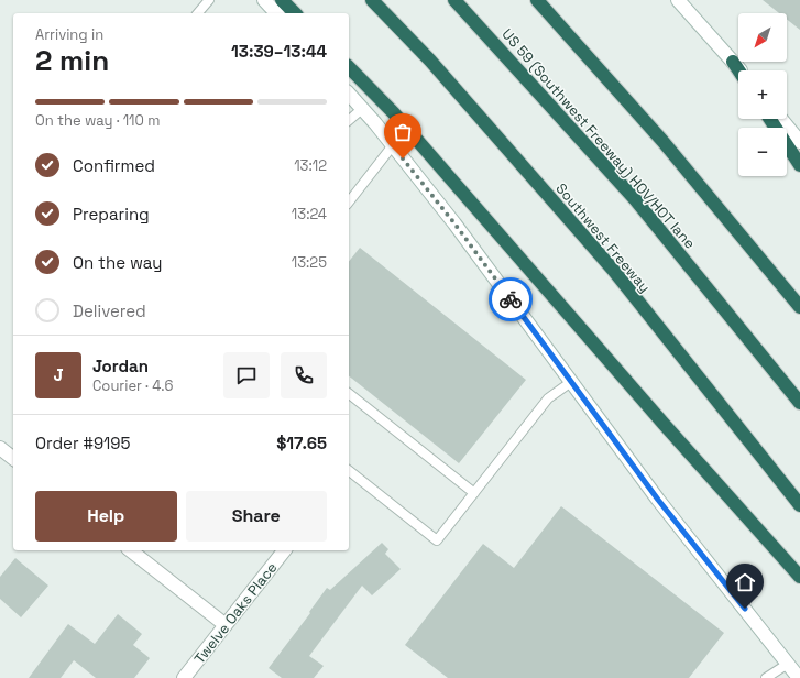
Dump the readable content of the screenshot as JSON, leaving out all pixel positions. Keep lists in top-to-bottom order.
{
  "streets": {
    "highway": ["US 59 (Southwest Freeway) HOV/HOT lane", "Southwest Freeway"],
    "main road": ["Twelve Oaks Place"]
  },
  "north": "bottom left",
  "page": {
    "map_buttons": ["+", "−"],
    "heading": ["2 min", "Arriving in", "13:39–13:44"],
    "panel": [
      "Jordan",
      "Courier · 4.6",
      "Order #9195",
      "$17.65"
    ],
    "bar": "On the way · 110 m",
    "list": [
      ["Confirmed", "13:12"],
      ["Preparing", "13:24"],
      ["On the way", "13:25"],
      "Delivered"
    ],
    "round": "J",
    "buttons": ["Help", "Share"]
  }
}
